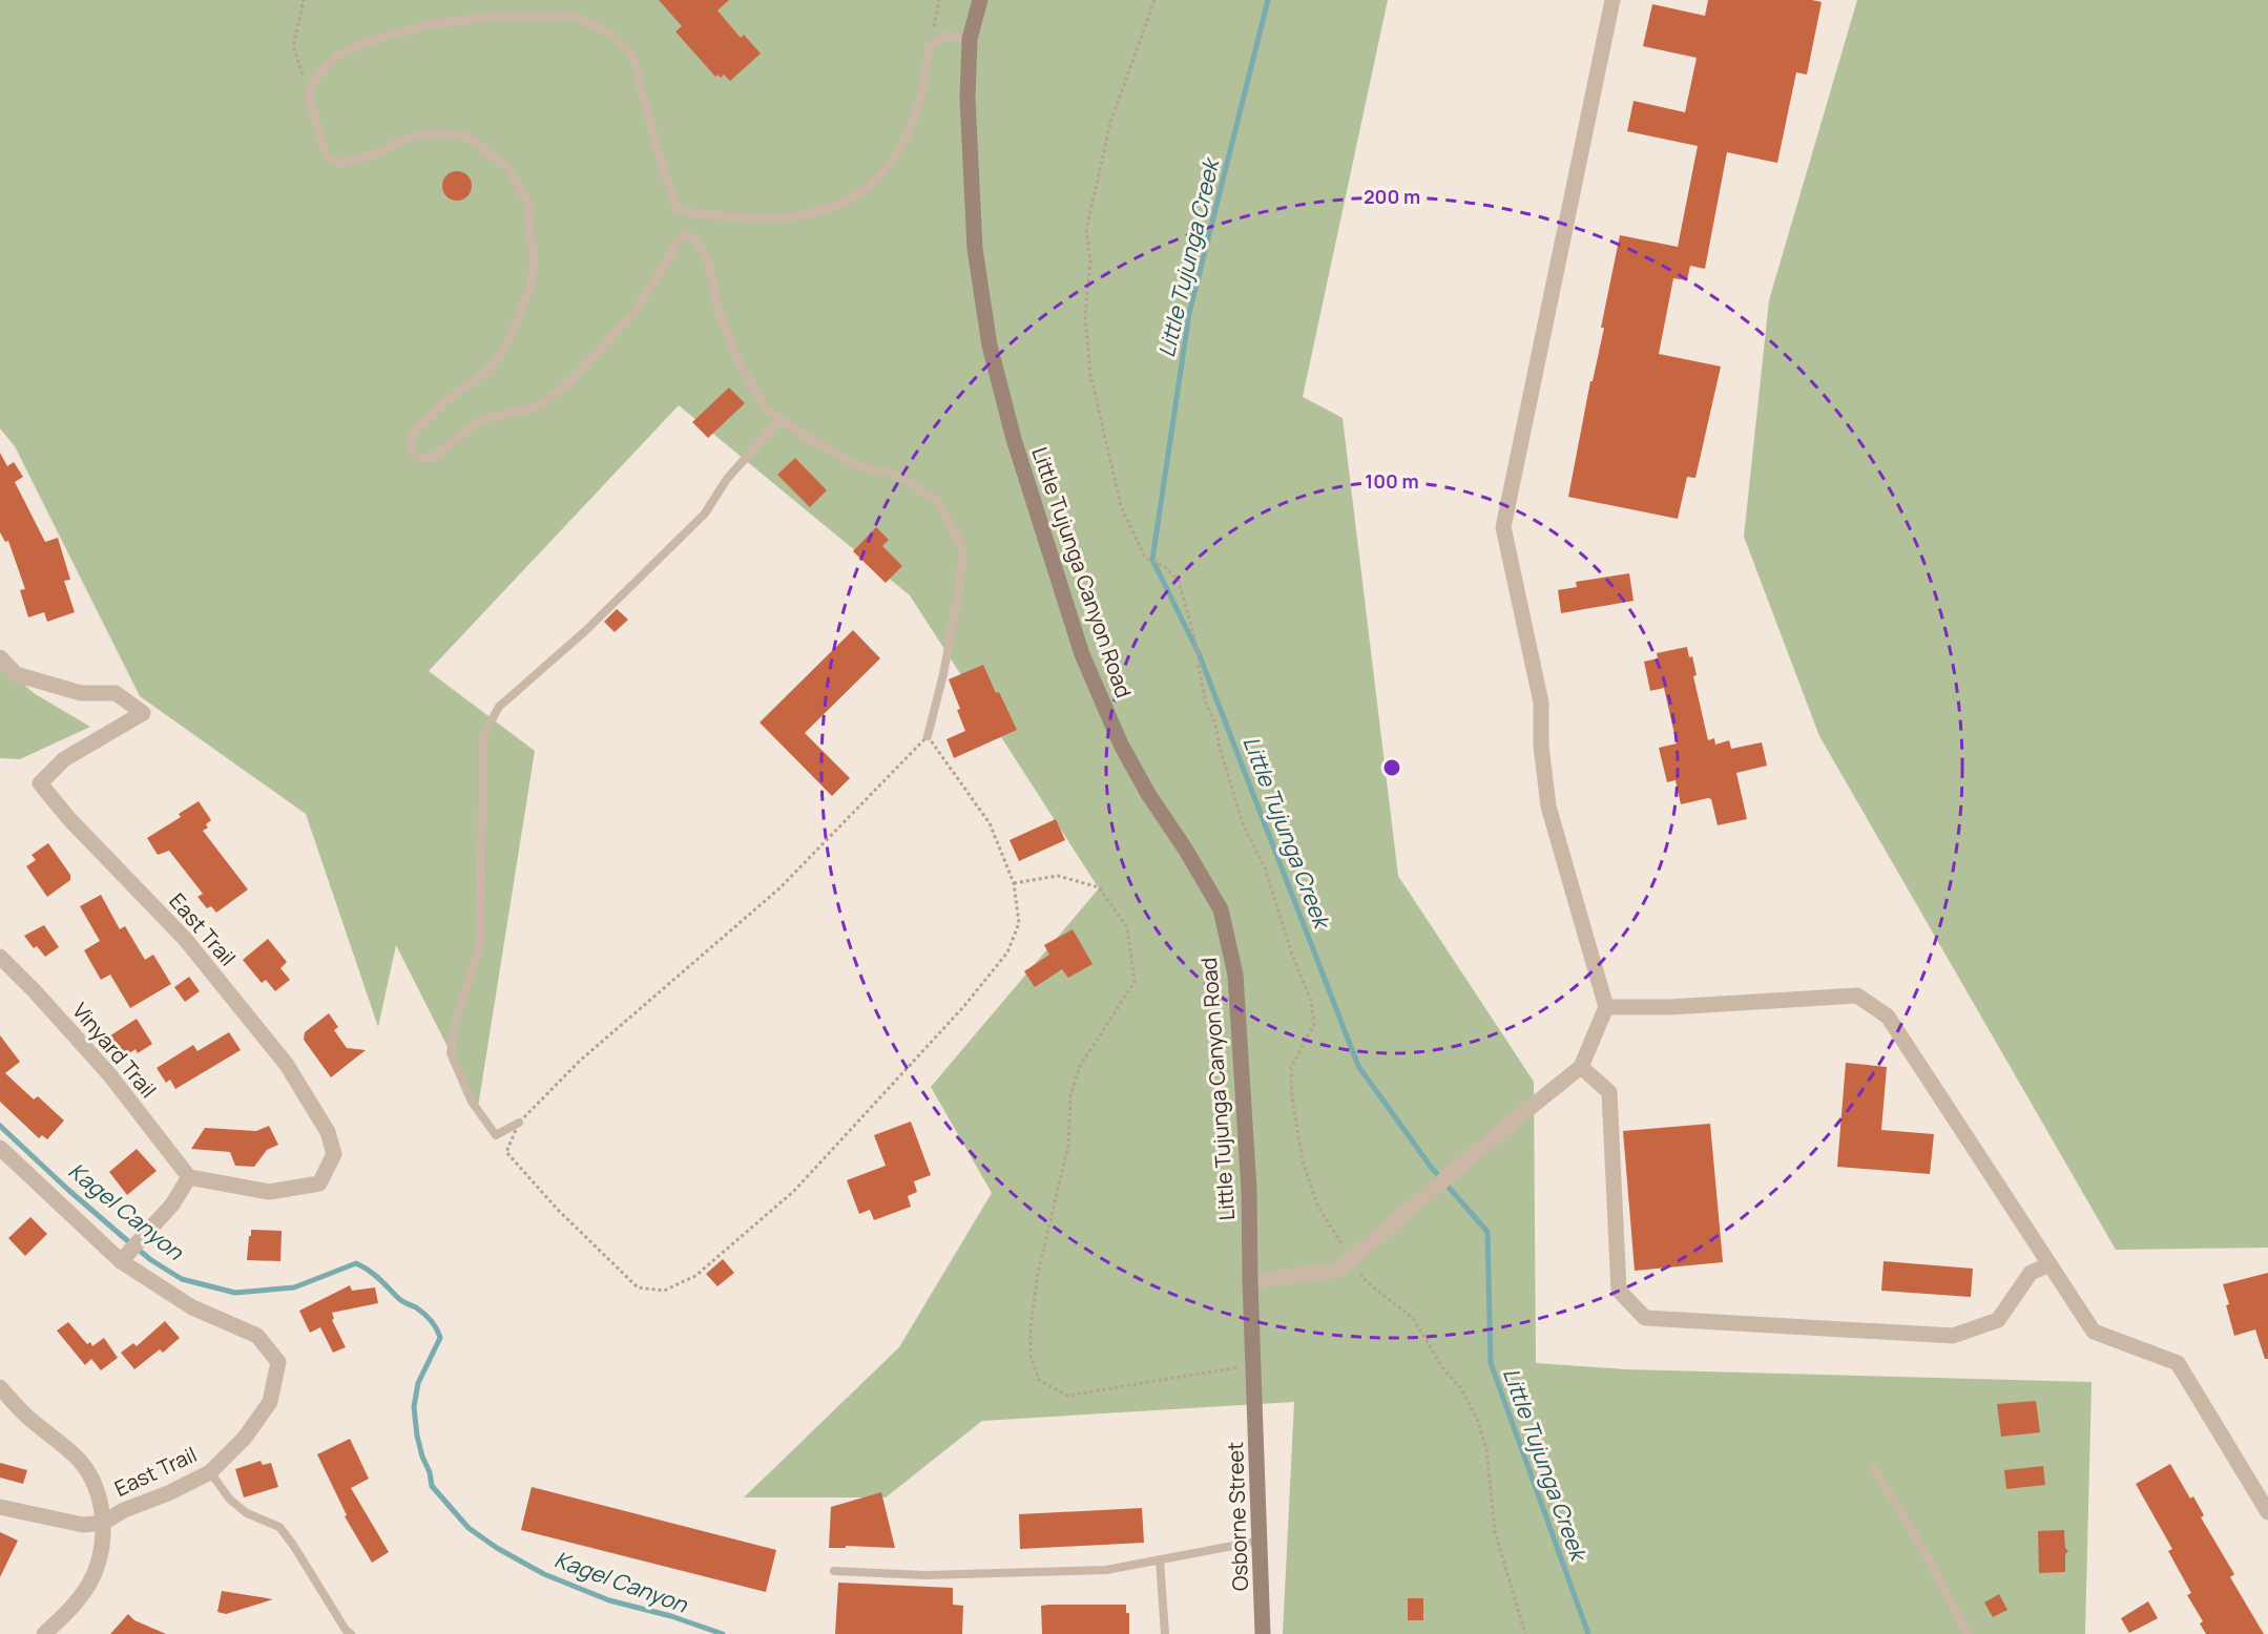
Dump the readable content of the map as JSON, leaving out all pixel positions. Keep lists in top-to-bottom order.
{
  "streets": {
    "main road": ["Little Tujunga Canyon Road", "Osborne Street"],
    "street": ["East Trail", "Vinyard Trail"]
  },
  "crossings": [
    ["Little Tujunga Canyon Road", "Osborne Street"],
    ["East Trail", "Vinyard Trail"]
  ],
  "water": ["Little Tujunga Creek", "Kagel Canyon"],
  "rings": ["200 m", "100 m"]
}
